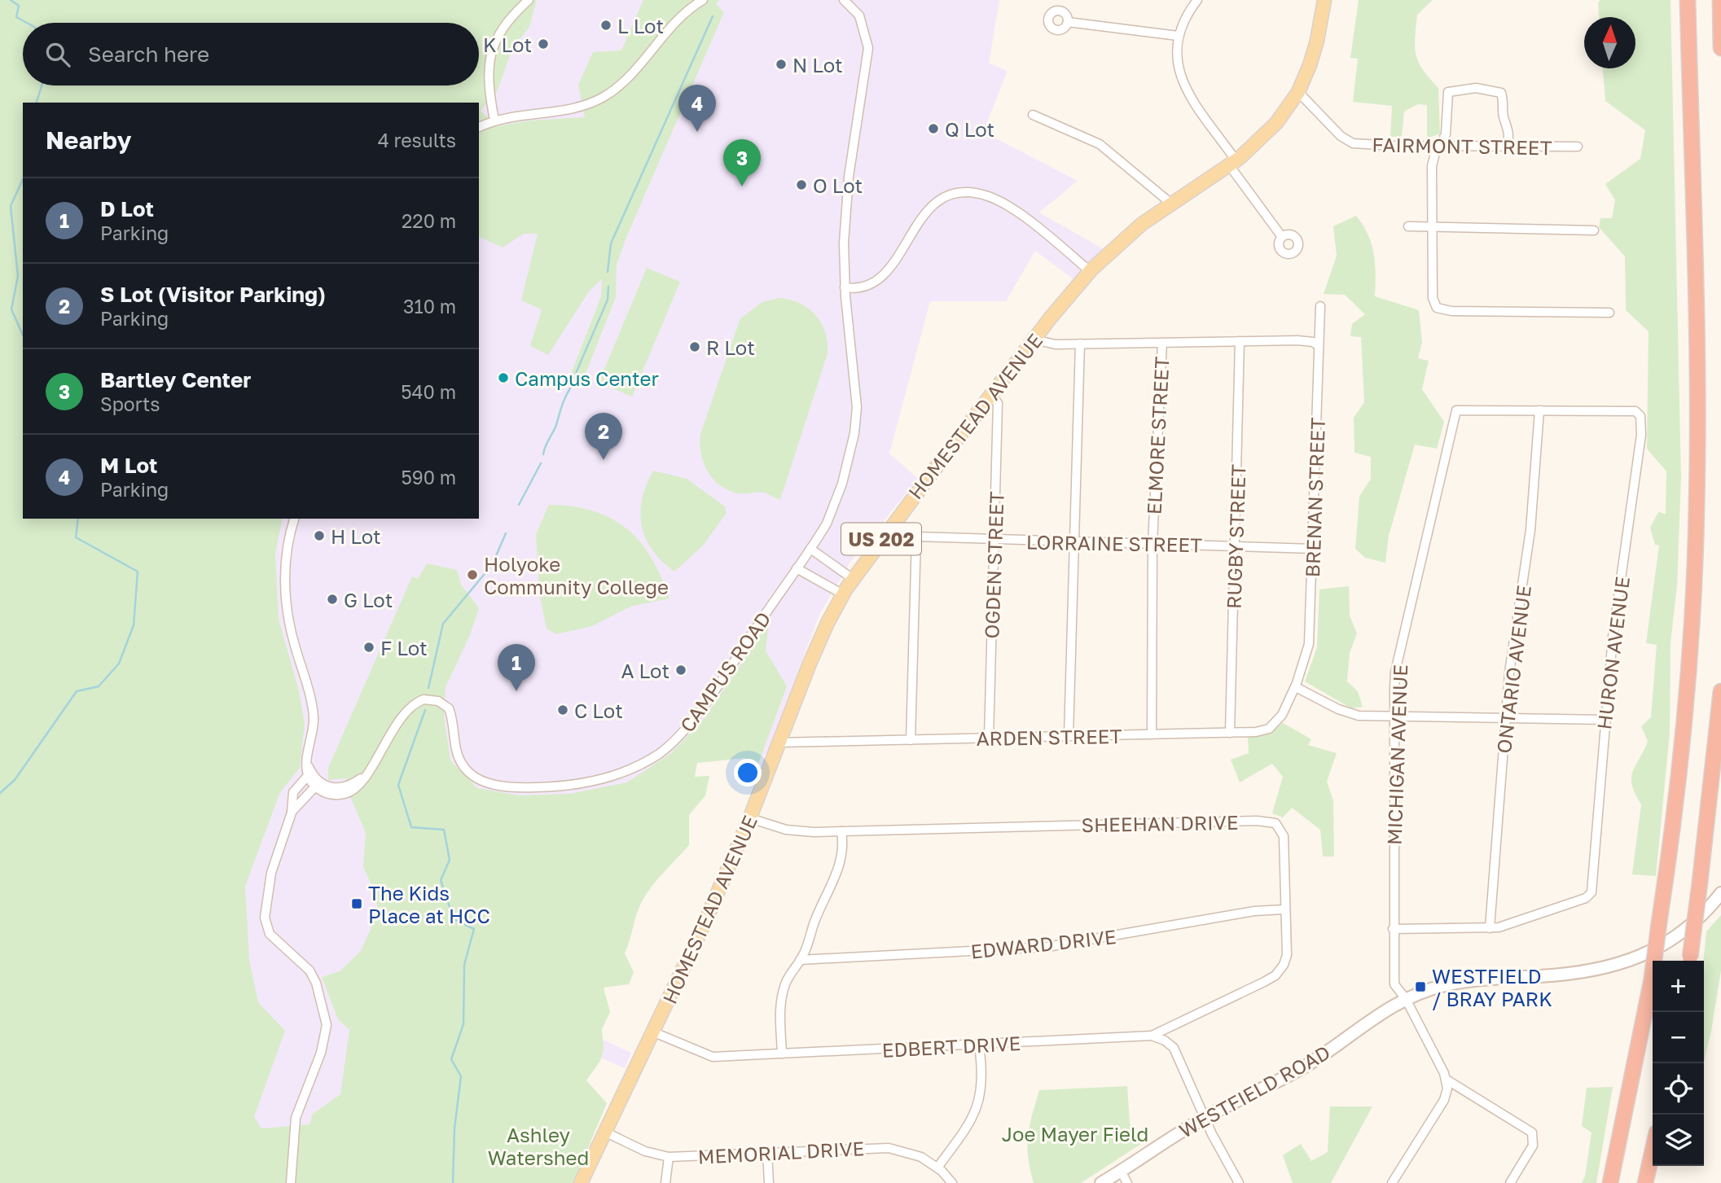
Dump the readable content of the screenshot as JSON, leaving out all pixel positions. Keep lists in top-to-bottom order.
{
  "streets": {
    "main road": ["HOMESTEAD AVENUE", "US 202", "WESTFIELD ROAD"],
    "street": [
      "FAIRMONT STREET",
      "ELMORE STREET",
      "BRENAN STREET",
      "RUGBY STREET",
      "LORRAINE STREET",
      "OGDEN STREET",
      "HURON AVENUE",
      "ONTARIO AVENUE",
      "CAMPUS ROAD",
      "ARDEN STREET",
      "MICHIGAN AVENUE",
      "SHEEHAN DRIVE",
      "EDWARD DRIVE",
      "EDBERT DRIVE",
      "MEMORIAL DRIVE"
    ]
  },
  "crossings": [
    ["FAIRMONT STREET", "HOMESTEAD AVENUE"],
    ["HOMESTEAD AVENUE", "OGDEN STREET"],
    ["HOMESTEAD AVENUE", "ARDEN STREET"],
    ["HOMESTEAD AVENUE", "SHEEHAN DRIVE"],
    ["HOMESTEAD AVENUE", "EDBERT DRIVE"],
    ["HOMESTEAD AVENUE", "MEMORIAL DRIVE"],
    ["ELMORE STREET", "LORRAINE STREET"],
    ["ELMORE STREET", "ARDEN STREET"],
    ["BRENAN STREET", "LORRAINE STREET"],
    ["BRENAN STREET", "ARDEN STREET"],
    ["RUGBY STREET", "LORRAINE STREET"],
    ["RUGBY STREET", "ARDEN STREET"],
    ["LORRAINE STREET", "OGDEN STREET"],
    ["OGDEN STREET", "ARDEN STREET"],
    ["HURON AVENUE", "ONTARIO AVENUE"],
    ["HURON AVENUE", "MICHIGAN AVENUE"],
    ["ONTARIO AVENUE", "MICHIGAN AVENUE"],
    ["MICHIGAN AVENUE", "WESTFIELD ROAD"],
    ["SHEEHAN DRIVE", "EDWARD DRIVE"],
    ["SHEEHAN DRIVE", "EDBERT DRIVE"]
  ],
  "parks": ["Joe Mayer Field", "Ashley Watershed"],
  "places": {
    "other": [
      "L Lot",
      "K Lot",
      "N Lot",
      "Q Lot",
      "O Lot",
      "R Lot",
      "Campus Center",
      "H Lot",
      "Holyoke Community College",
      "G Lot",
      "F Lot",
      "A Lot",
      "C Lot"
    ],
    "transit": ["The Kids Place at HCC", "WESTFIELD / BRAY PARK"]
  },
  "north": "top",
  "page": {
    "search": "Search here",
    "pins": [
      "4",
      "3",
      "2",
      "1"
    ],
    "heading": ["Nearby", "4 results"],
    "list": [
      {
        "mark": "1",
        "name": "D Lot",
        "note": "Parking",
        "value": "220 m"
      },
      {
        "mark": "2",
        "name": "S Lot (Visitor Parking)",
        "note": "Parking",
        "value": "310 m"
      },
      {
        "mark": "3",
        "name": "Bartley Center",
        "note": "Sports",
        "value": "540 m"
      },
      {
        "mark": "4",
        "name": "M Lot",
        "note": "Parking",
        "value": "590 m"
      }
    ],
    "map_buttons": ["+", "−"]
  }
}
